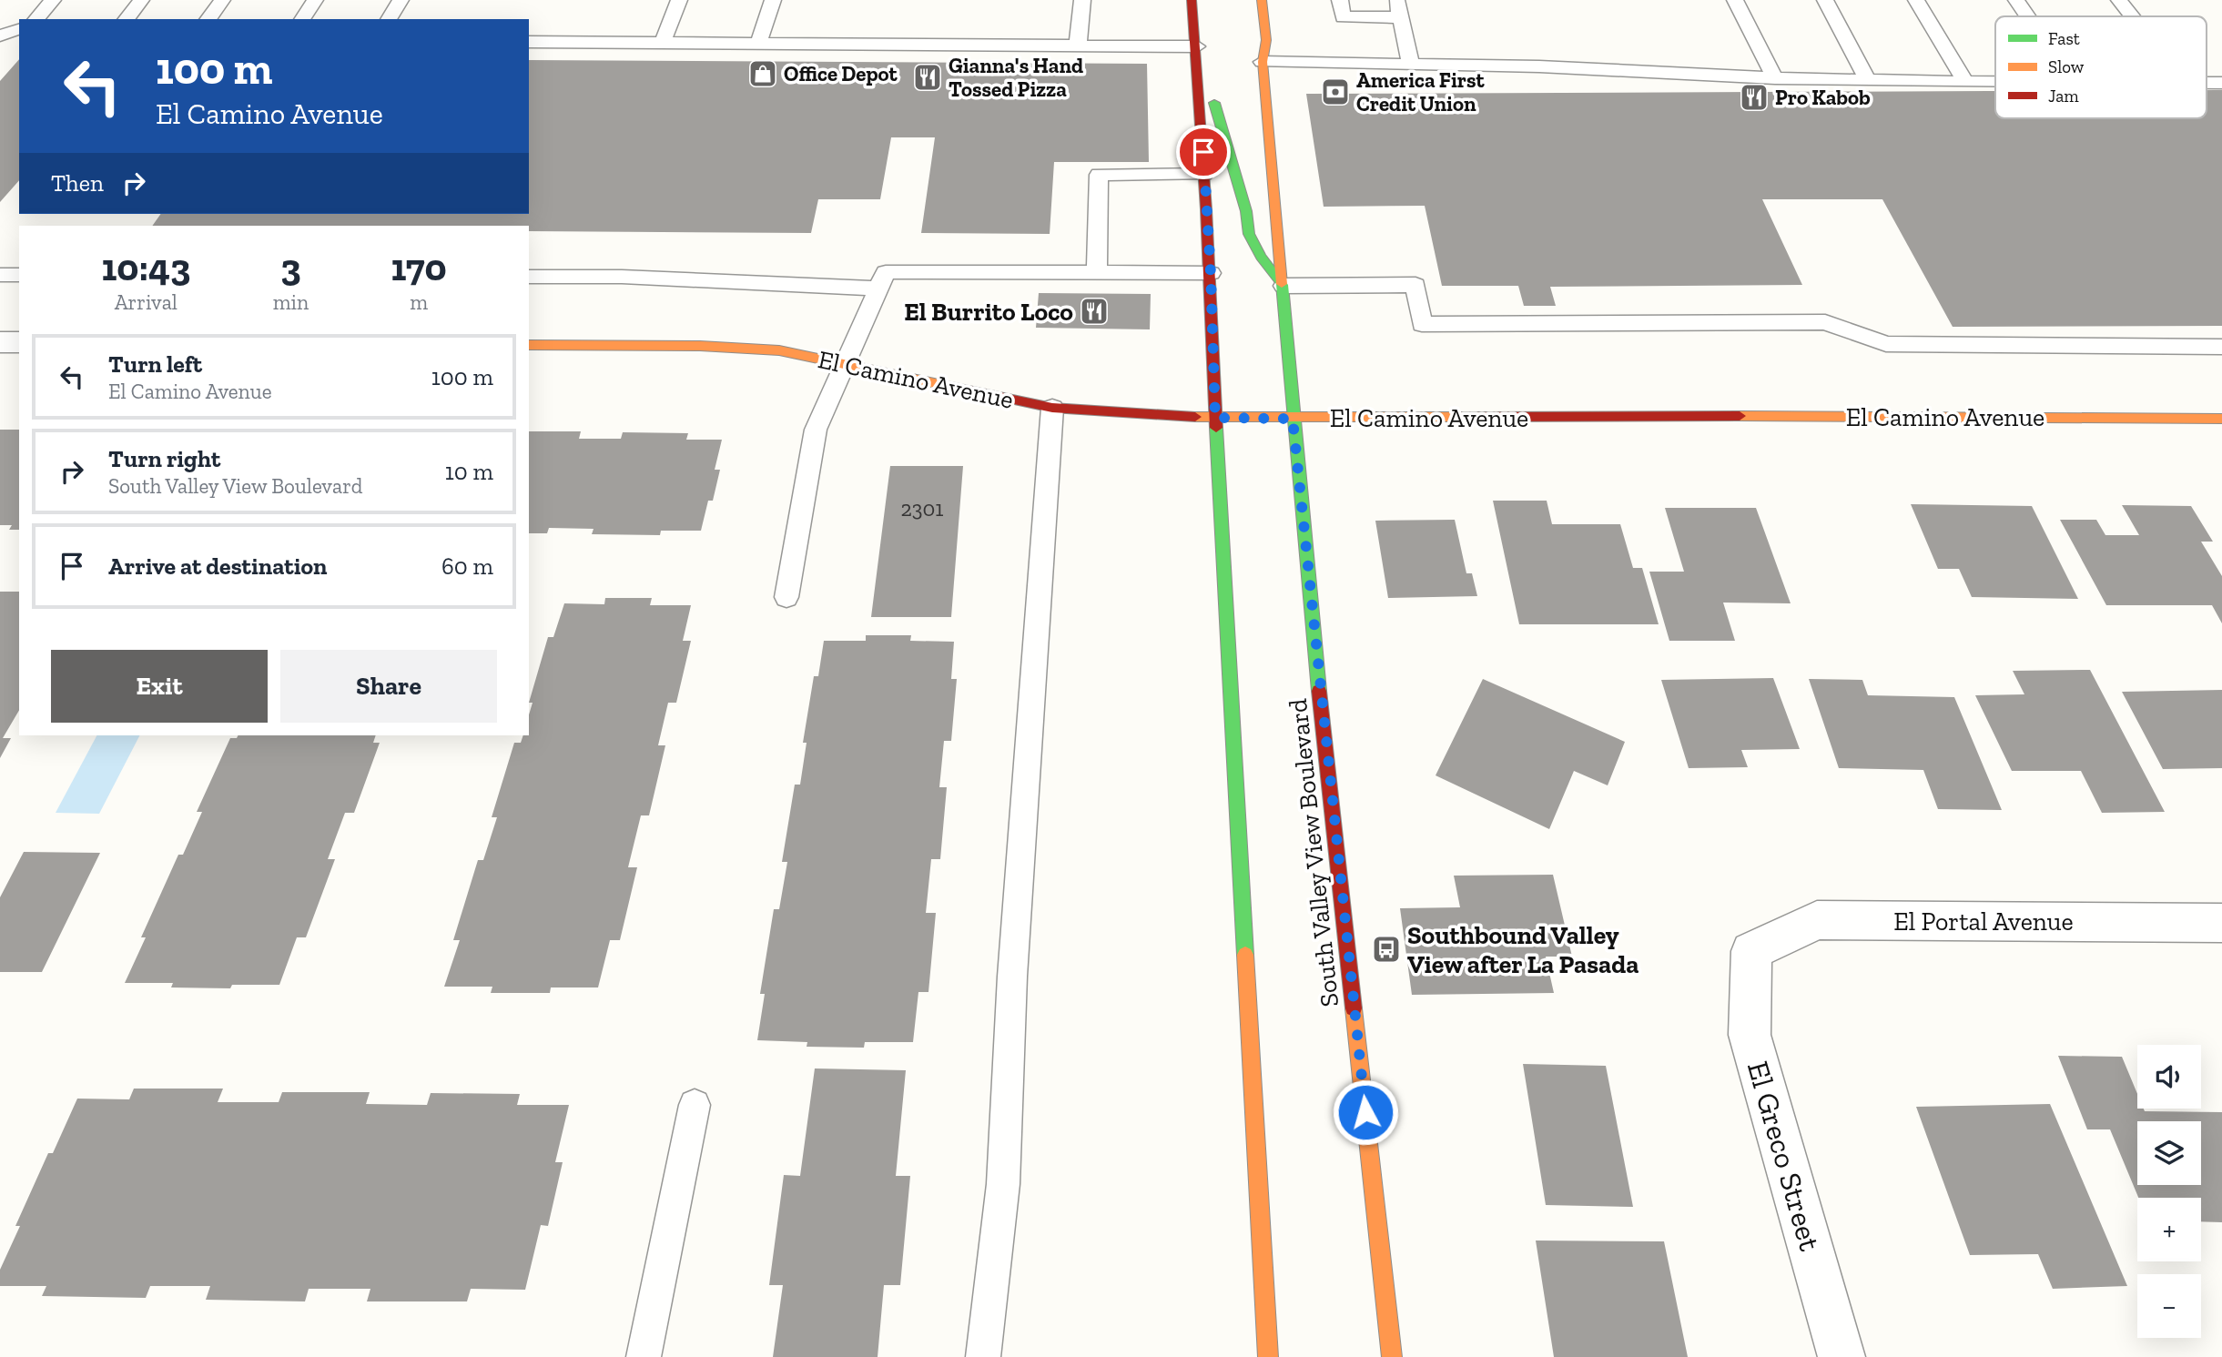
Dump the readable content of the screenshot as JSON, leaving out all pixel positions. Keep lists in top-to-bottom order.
{
  "streets": {
    "main road": ["El Camino Avenue", "South Valley View Boulevard"],
    "street": ["El Portal Avenue", "El Greco Street"]
  },
  "crossings": [
    ["El Camino Avenue", "South Valley View Boulevard"],
    ["El Portal Avenue", "El Greco Street"]
  ],
  "places": {
    "shop": ["Office Depot"],
    "restaurant": ["Gianna's Hand Tossed Pizza", "Pro Kabob", "El Burrito Loco"],
    "bank": ["America First Credit Union"],
    "bus stop": ["Southbound Valley View after La Pasada"]
  },
  "house_numbers": ["2301"],
  "legend": ["Fast", "Slow", "Jam"],
  "page": {
    "turn": ["100 m", "El Camino Avenue"],
    "then": "Then",
    "eta": [
      "10:43",
      "Arrival",
      "3",
      "min",
      "170",
      "m"
    ],
    "list": [
      {
        "name": "Turn left",
        "note": "El Camino Avenue",
        "value": "100 m"
      },
      {
        "name": "Turn right",
        "note": "South Valley View Boulevard",
        "value": "10 m"
      },
      {
        "name": "Arrive at destination",
        "value": "60 m"
      }
    ],
    "buttons": ["Exit", "Share"],
    "map_buttons": ["+", "−"]
  }
}
